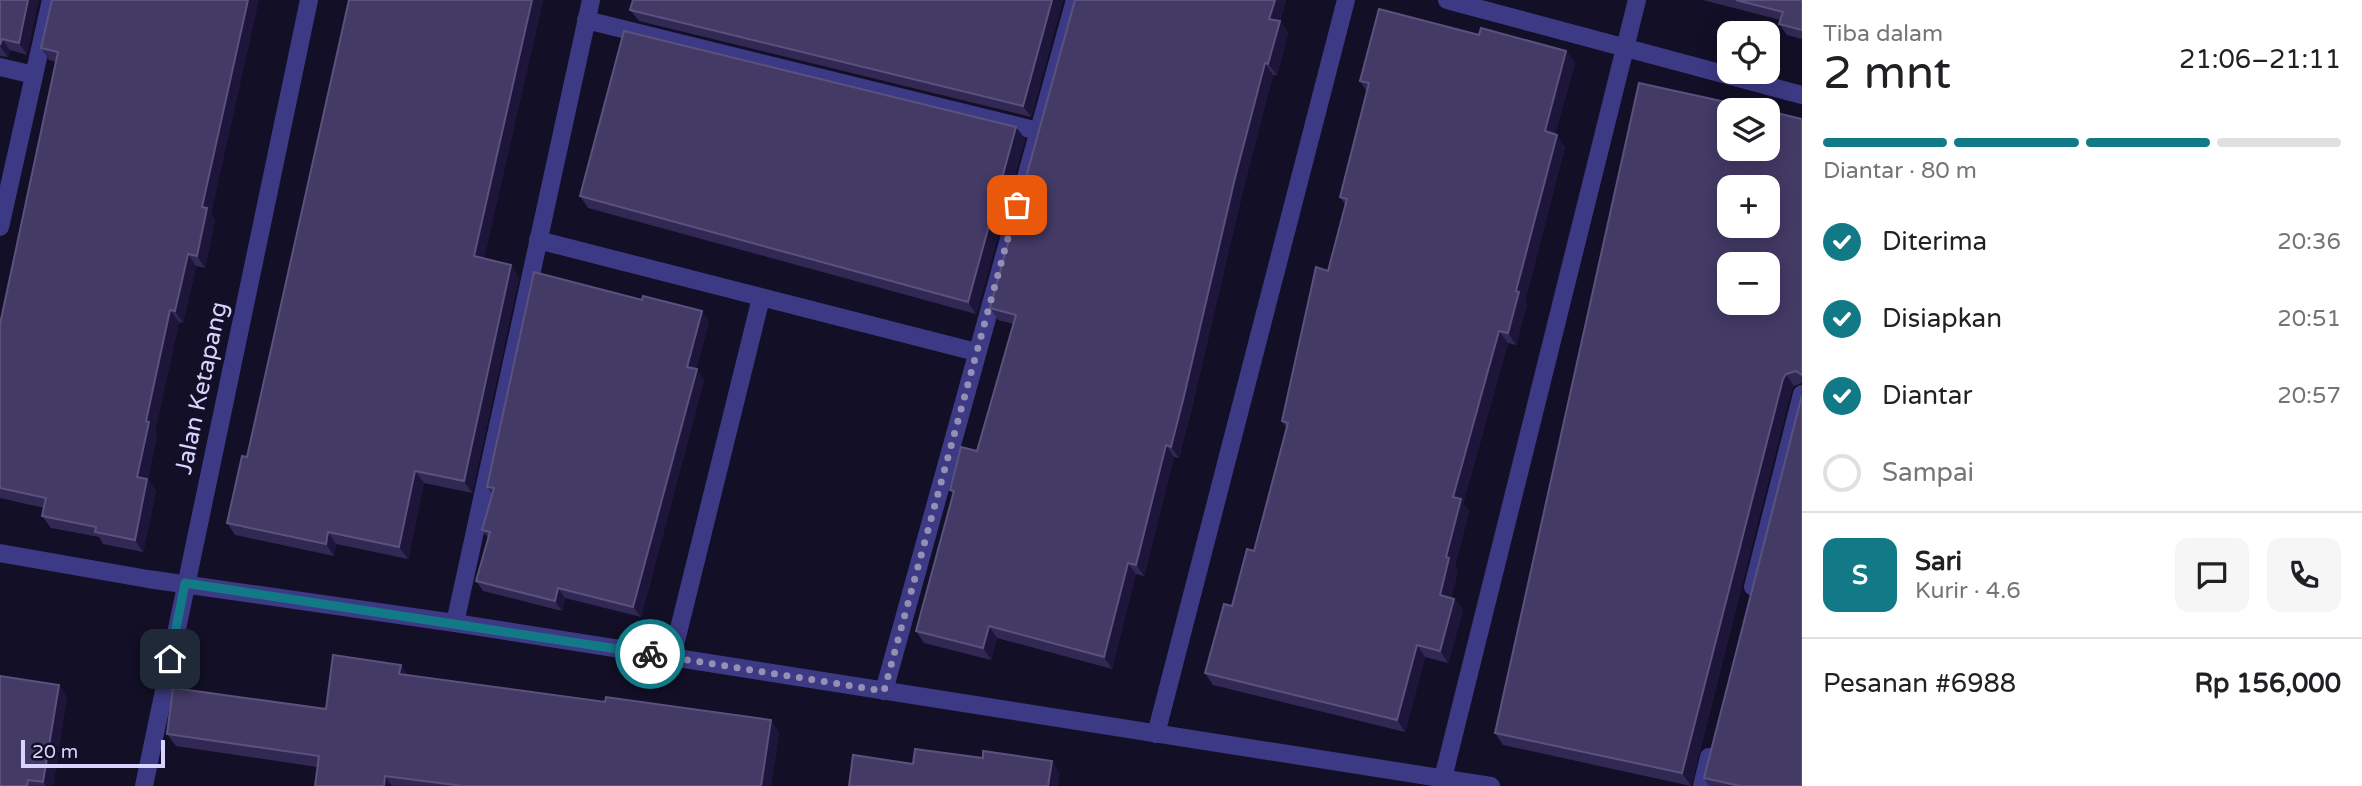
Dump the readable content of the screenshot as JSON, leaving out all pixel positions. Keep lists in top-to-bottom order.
{
  "streets": {
    "street": ["Jalan Ketapang"]
  },
  "scale_bar": "20 m",
  "page": {
    "heading": ["2 mnt", "Tiba dalam", "21:06–21:11"],
    "panel": [
      "Sari",
      "Kurir · 4.6",
      "Pesanan #6988",
      "Rp 156,000"
    ],
    "map_buttons": ["+", "−"],
    "bar": "Diantar · 80 m",
    "list": [
      ["Diterima", "20:36"],
      ["Disiapkan", "20:51"],
      ["Diantar", "20:57"],
      "Sampai"
    ],
    "round": "S",
    "scale": "20 m"
  }
}
